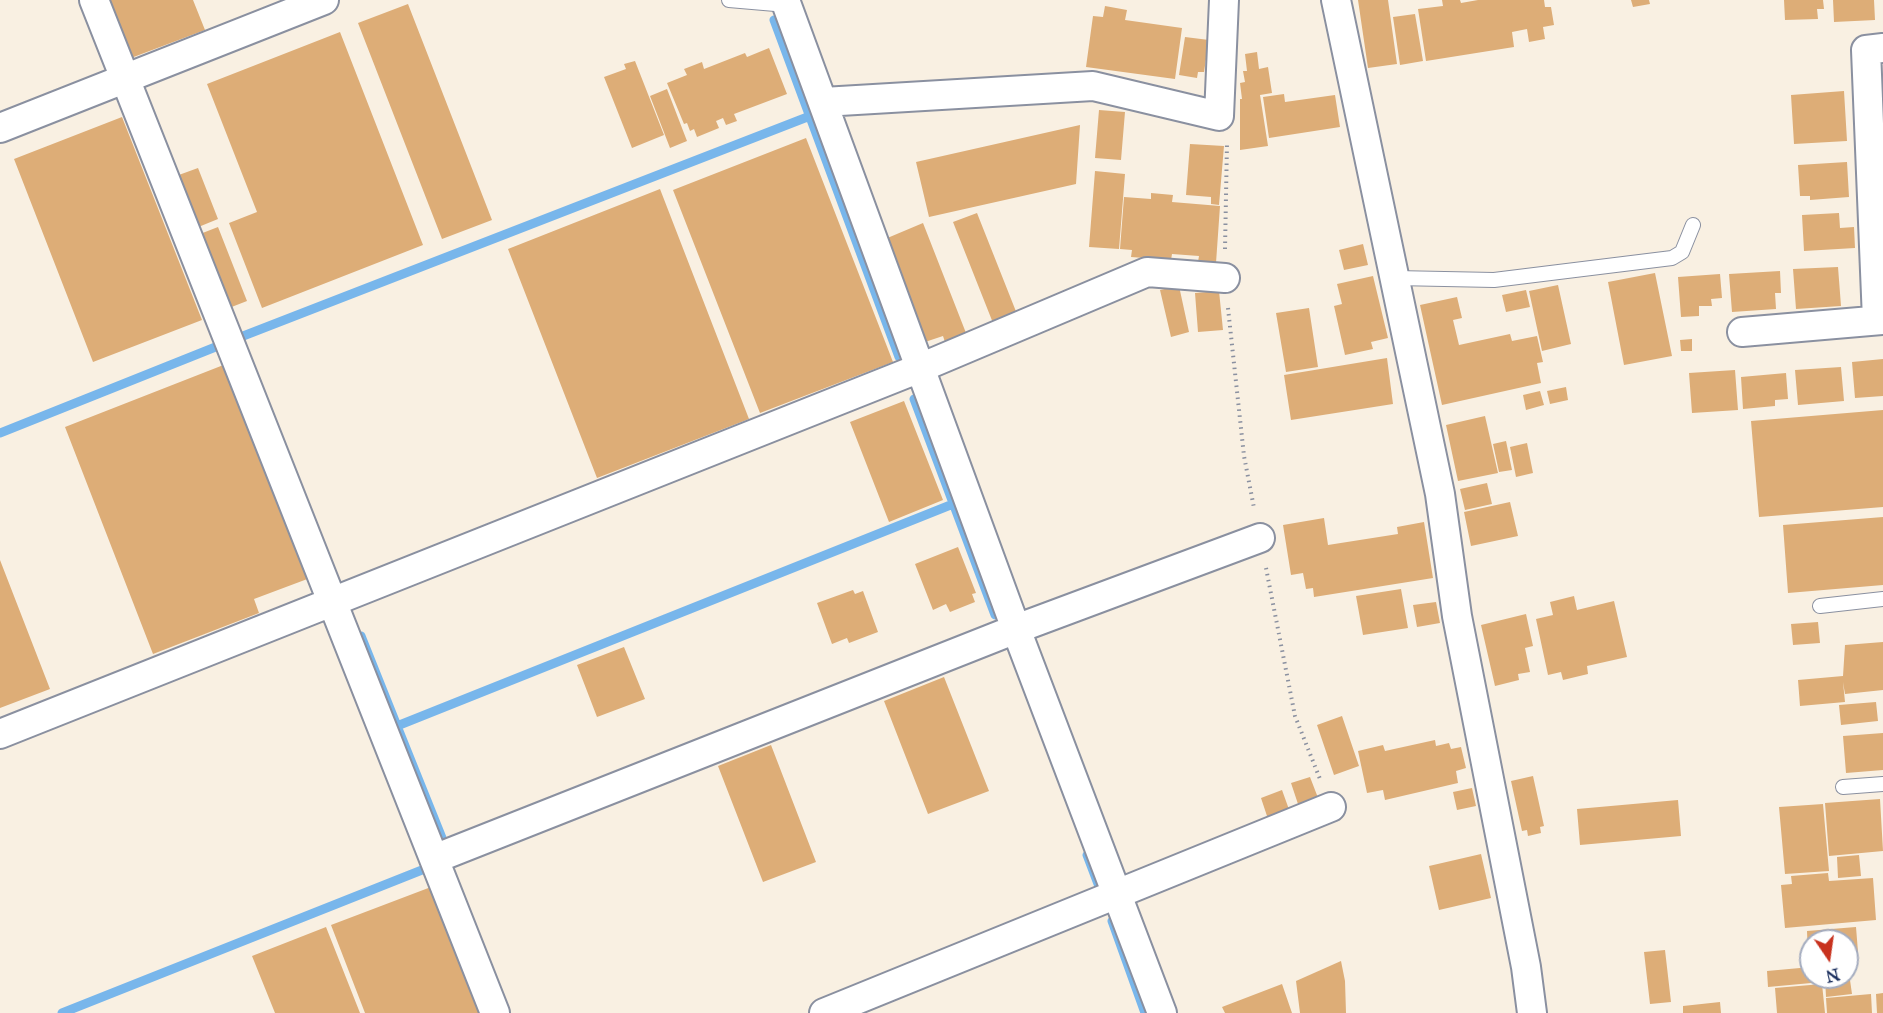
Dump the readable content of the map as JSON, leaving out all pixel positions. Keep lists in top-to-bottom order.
{
  "north": "bottom"
}
